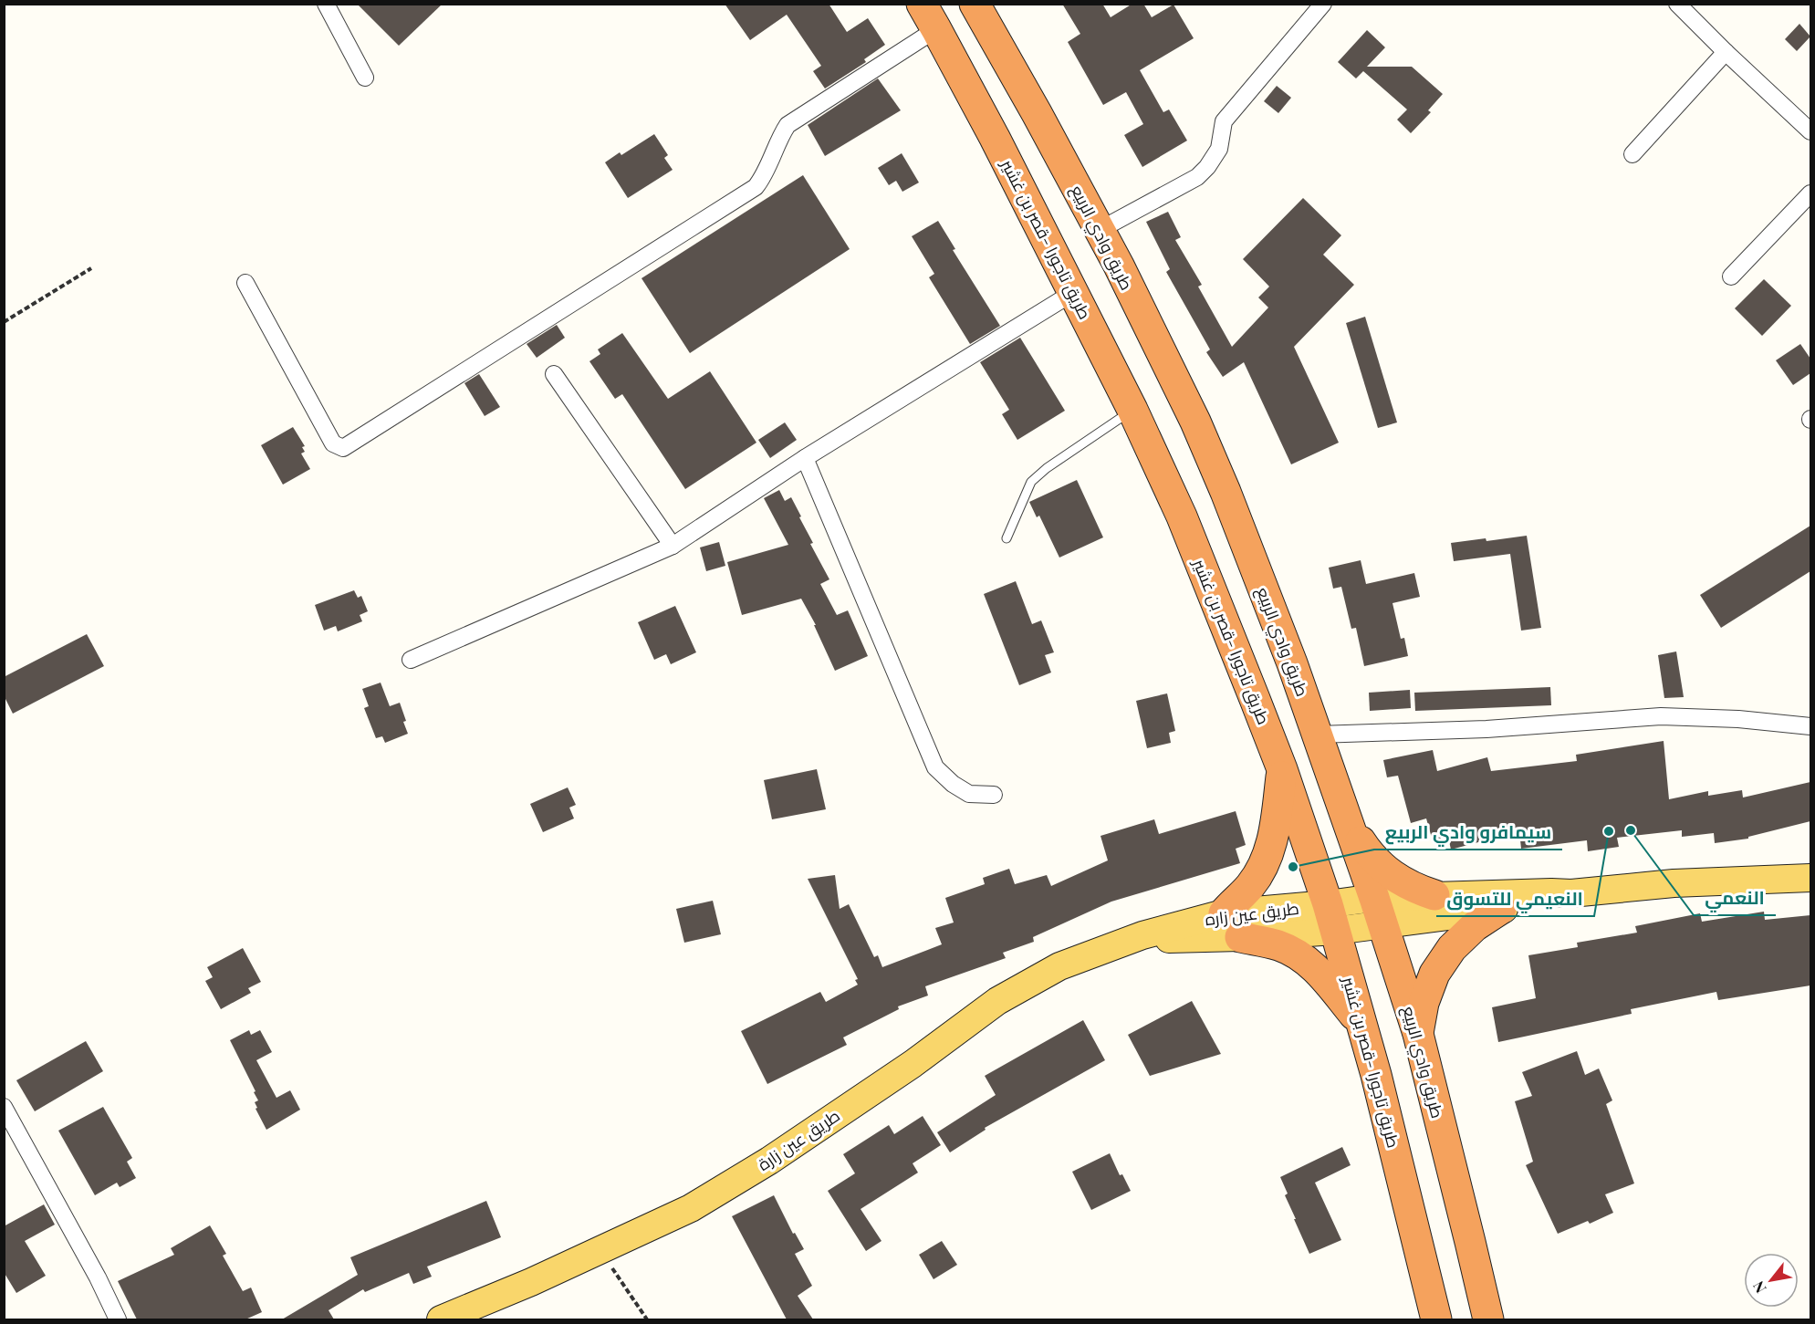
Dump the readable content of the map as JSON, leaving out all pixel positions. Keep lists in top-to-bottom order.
{
  "streets": {
    "highway": ["طريق وادي الربيع", "طريق تاجورا -قصر بن غشير"],
    "main road": ["طريق عين زاره", "طريق عين زارة"]
  },
  "crossings": [
    ["طريق وادي الربيع", "طريق عين زاره"],
    ["طريق تاجورا -قصر بن غشير", "طريق عين زاره"],
    ["طريق عين زاره", "طريق عين زارة"]
  ],
  "places": ["النعمي", "النعيمي للتسوق", "سيمافرو وادي الربيع"],
  "north": "bottom left"
}
